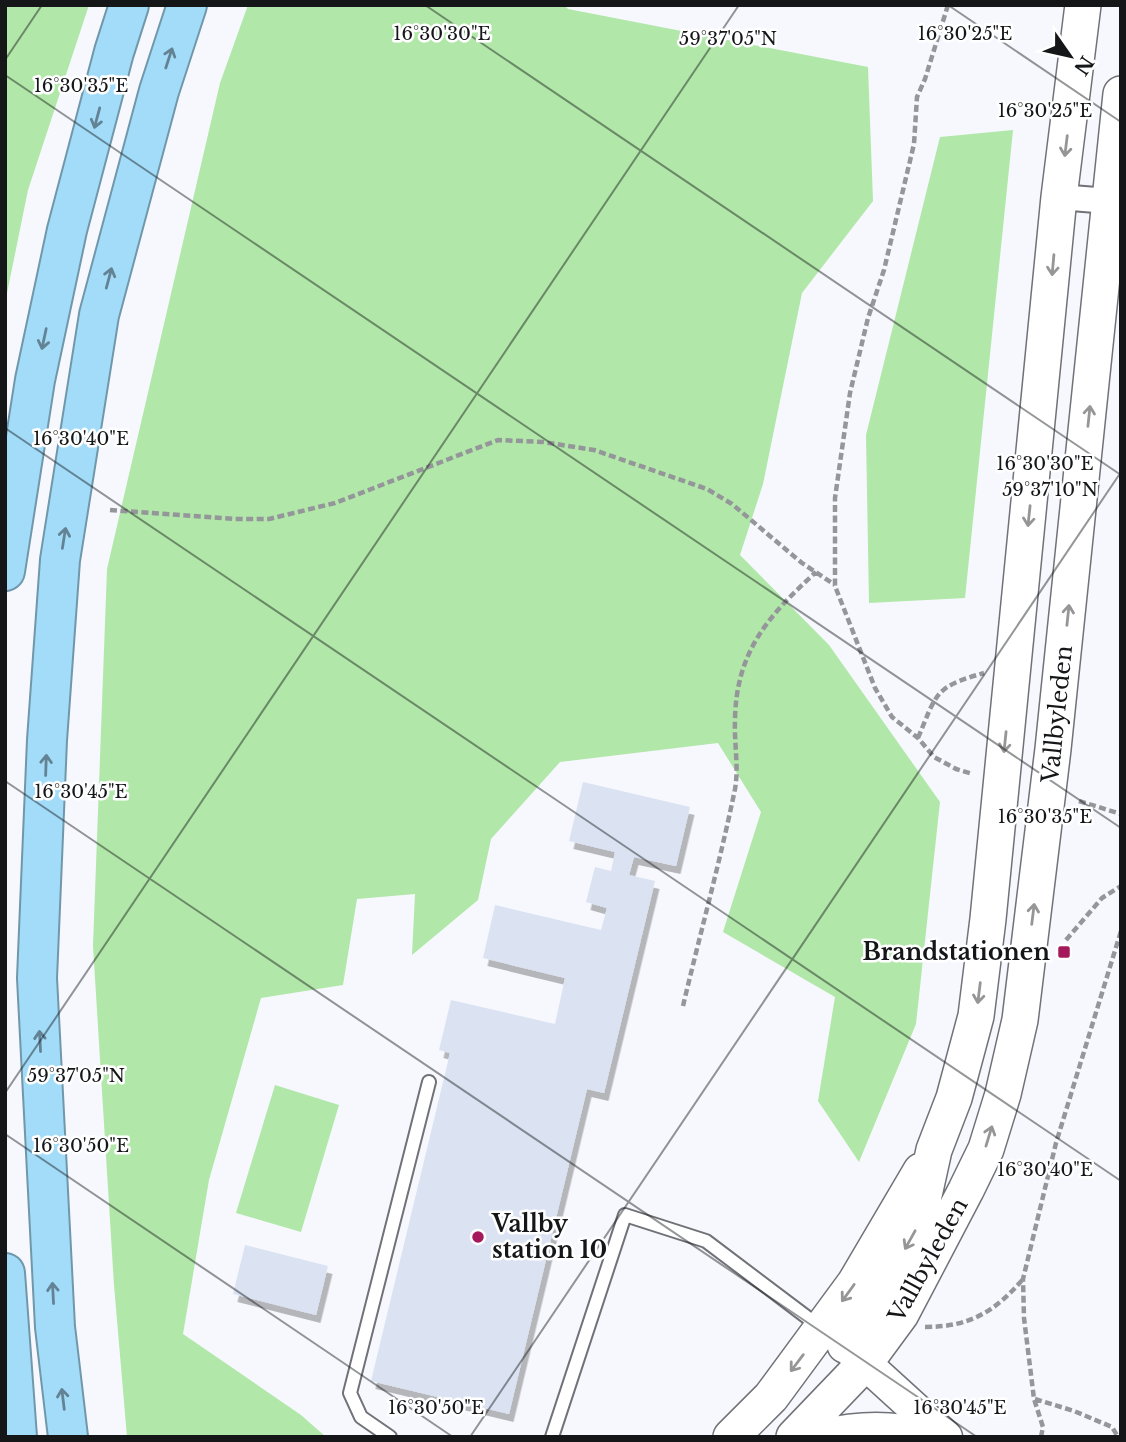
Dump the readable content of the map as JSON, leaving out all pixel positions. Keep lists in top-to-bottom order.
{
  "streets": {
    "main road": ["Vallbyleden"]
  },
  "places": {
    "transit": ["Brandstationen"],
    "other": ["Vallby station 10"]
  },
  "north": "bottom right",
  "coordinates": [
    "16°30'30\"E",
    "16°30'25\"E",
    "59°37'05\"N",
    "16°30'35\"E",
    "16°30'40\"E",
    "59°37'10\"N",
    "16°30'45\"E",
    "16°30'50\"E"
  ]
}
